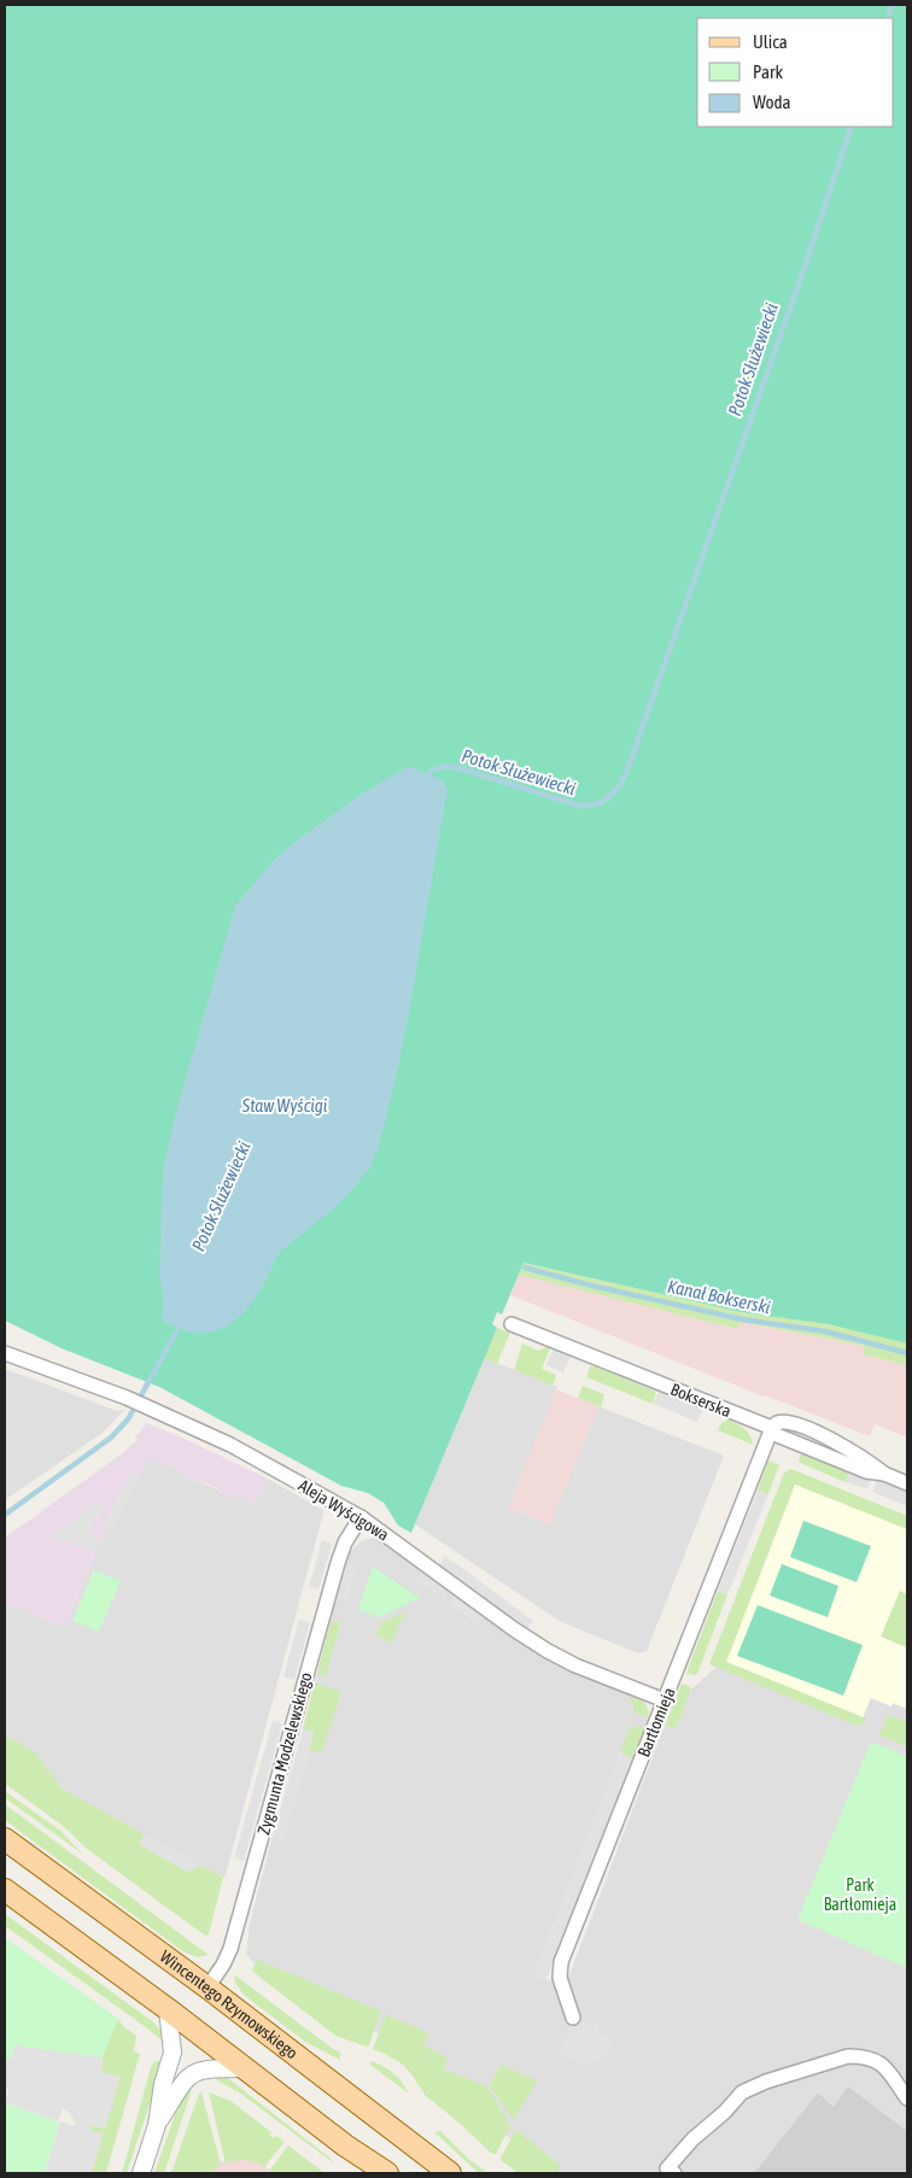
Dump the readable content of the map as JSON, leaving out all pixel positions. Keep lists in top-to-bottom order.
{
  "streets": {
    "main road": ["Wincentego Rzymowskiego"],
    "street": [
      "Bokserska",
      "Aleja Wyścigowa",
      "Bartłomieja",
      "Zygmunta Modzelewskiego"
    ]
  },
  "crossings": [
    ["Bokserska", "Bartłomieja"],
    ["Aleja Wyścigowa", "Bartłomieja"],
    ["Aleja Wyścigowa", "Zygmunta Modzelewskiego"],
    ["Zygmunta Modzelewskiego", "Wincentego Rzymowskiego"]
  ],
  "water": ["Potok Służewiecki", "Staw Wyścigi", "Kanał Bokserski"],
  "parks": ["Park Bartłomieja"],
  "legend": ["Ulica", "Park", "Woda"]
}
